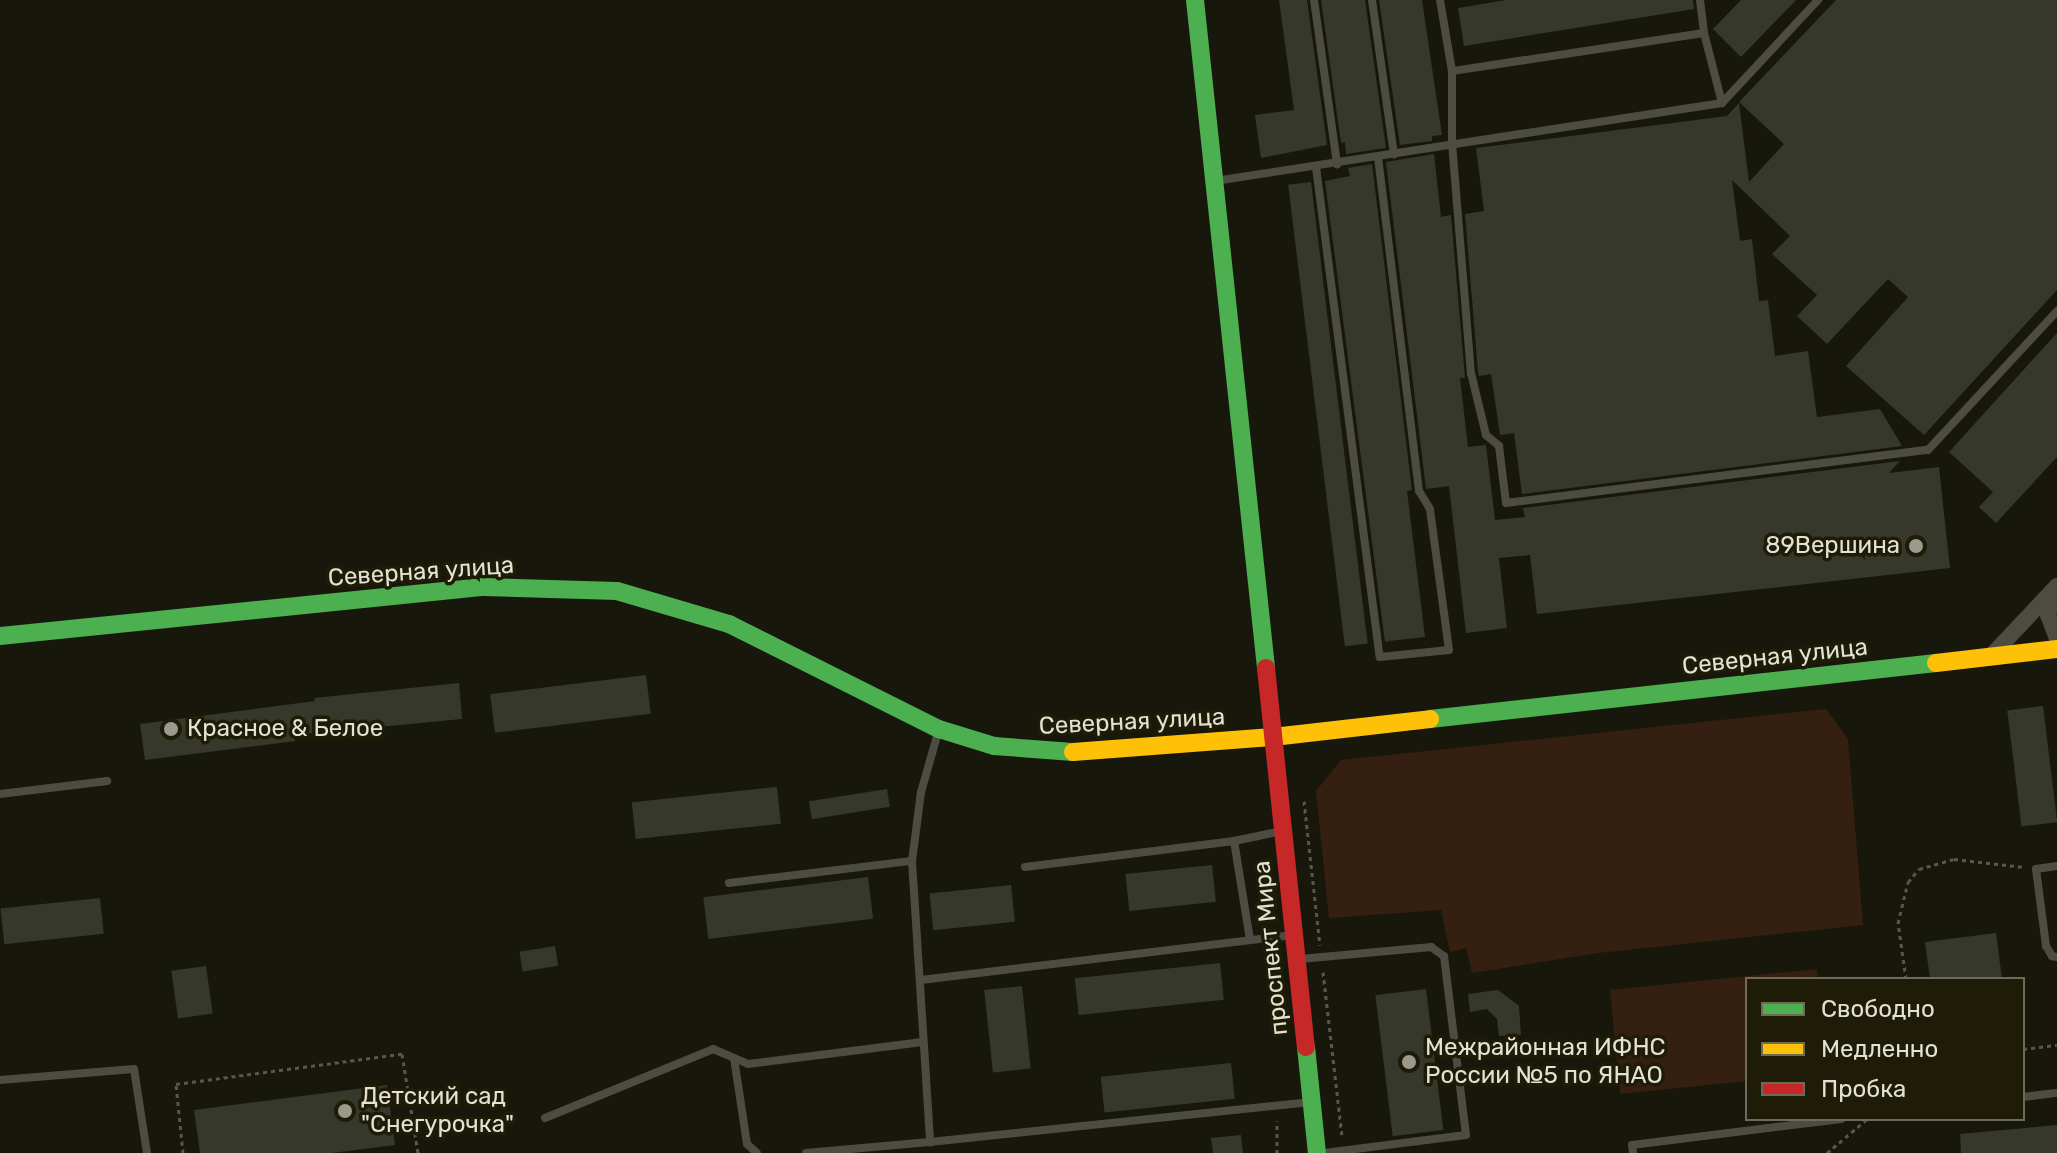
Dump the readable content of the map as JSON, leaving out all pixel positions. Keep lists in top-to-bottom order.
{
  "streets": {
    "street": ["Северная улица", "проспект Мира"]
  },
  "crossings": [
    ["Северная улица", "проспект Мира"]
  ],
  "places": [
    "89Вершина",
    "Красное & Белое",
    "Межрайонная ИФНС России №5 по ЯНАО",
    "Детский сад \"Снегурочка\""
  ],
  "legend": ["Свободно", "Медленно", "Пробка"]
}
